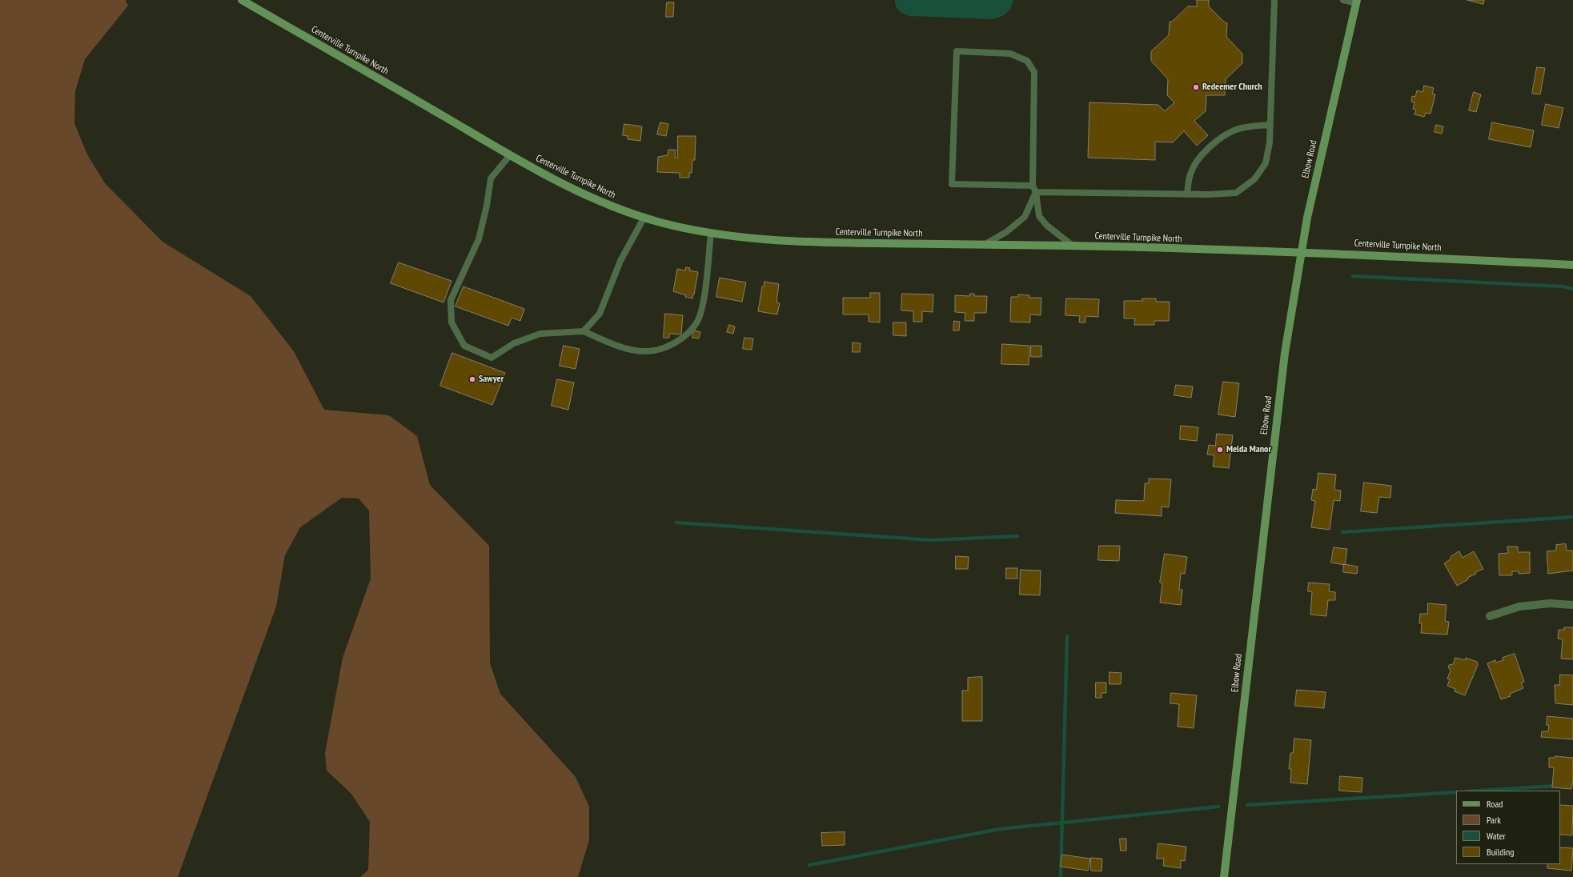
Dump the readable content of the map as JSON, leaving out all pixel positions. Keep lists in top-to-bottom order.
{
  "streets": {
    "main road": ["Centerville Turnpike North", "Elbow Road"]
  },
  "crossings": [
    ["Centerville Turnpike North", "Elbow Road"]
  ],
  "places": ["Redeemer Church", "Sawyer", "Melda Manor"],
  "legend": [
    "Road",
    "Park",
    "Water",
    "Building"
  ]
}
